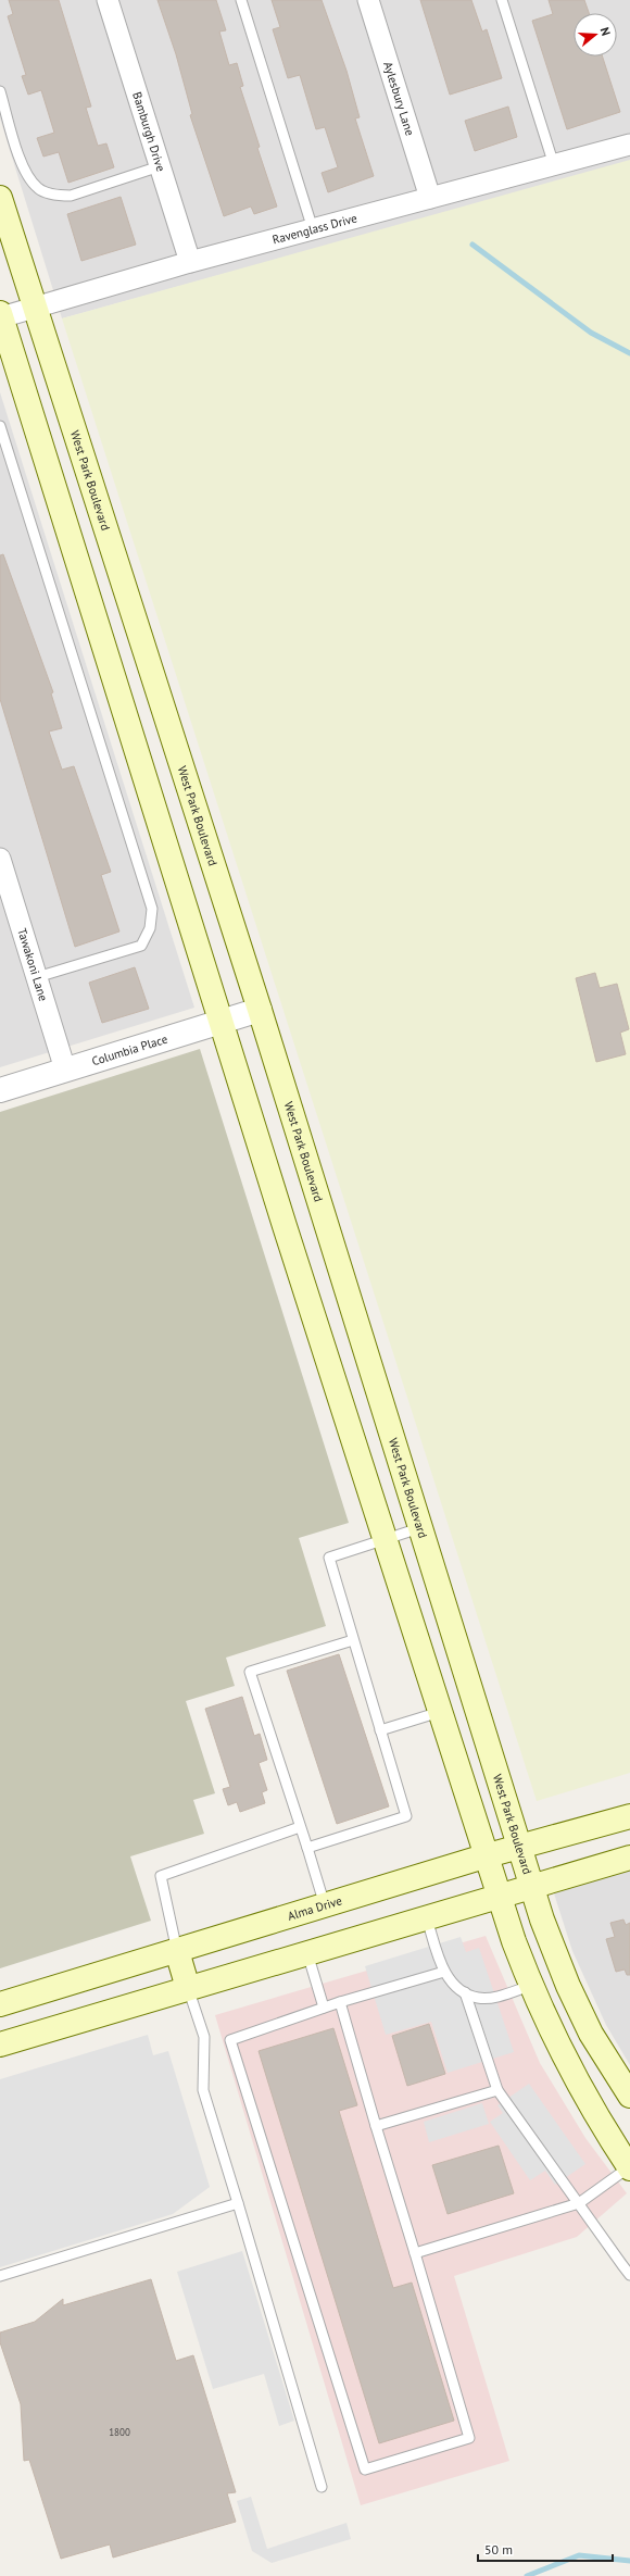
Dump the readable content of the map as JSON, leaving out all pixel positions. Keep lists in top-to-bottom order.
{
  "streets": {
    "main road": ["West Park Boulevard", "Alma Drive"],
    "street": [
      "Aylesbury Lane",
      "Bamburgh Drive",
      "Ravenglass Drive",
      "Tawakoni Lane",
      "Columbia Place"
    ]
  },
  "crossings": [
    ["Aylesbury Lane", "Ravenglass Drive"],
    ["Bamburgh Drive", "Ravenglass Drive"],
    ["Ravenglass Drive", "West Park Boulevard"],
    ["West Park Boulevard", "Columbia Place"],
    ["West Park Boulevard", "Alma Drive"],
    ["Tawakoni Lane", "Columbia Place"]
  ],
  "house_numbers": ["1800"],
  "scale_bar": "50 m",
  "north": "right"
}
